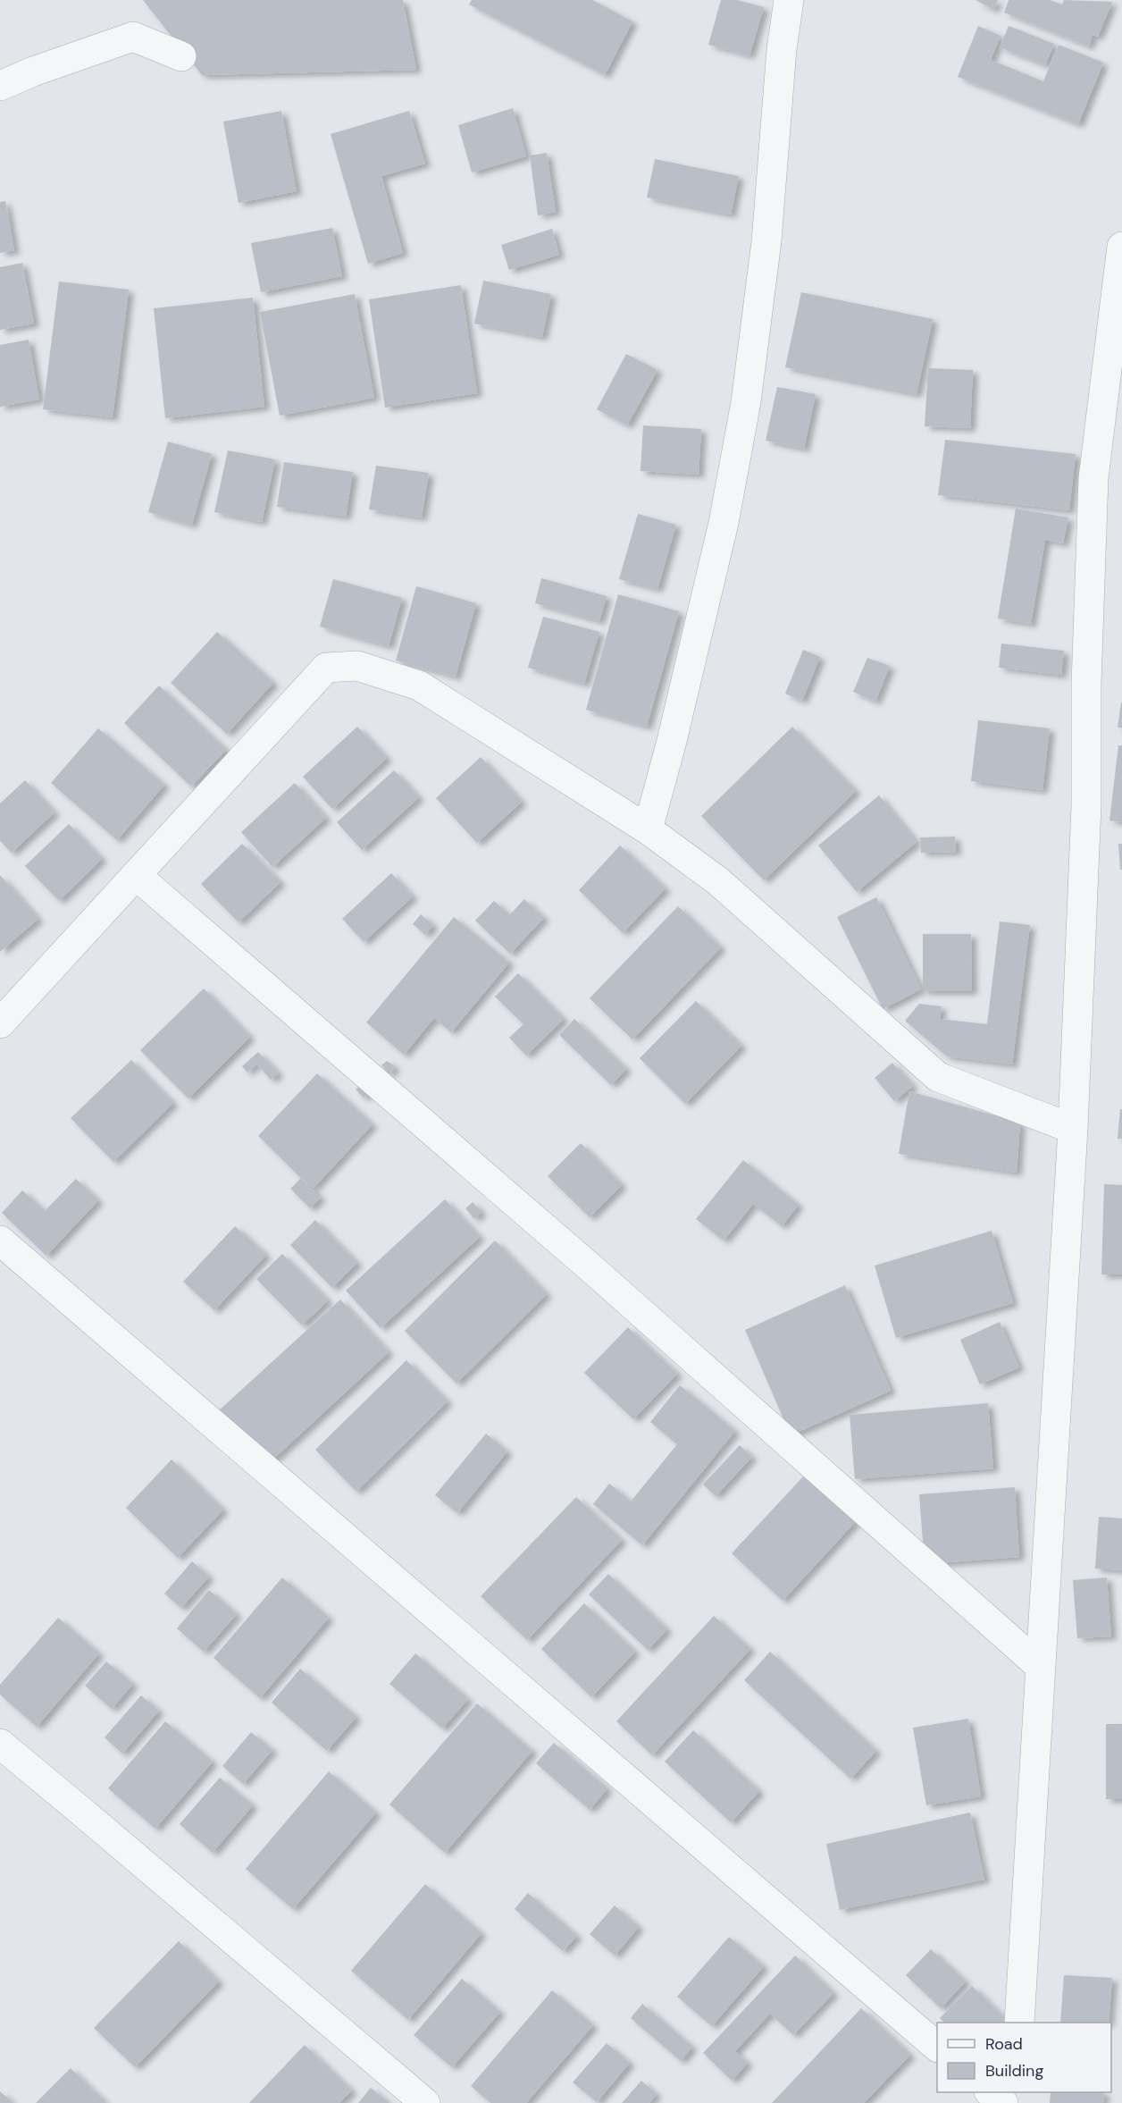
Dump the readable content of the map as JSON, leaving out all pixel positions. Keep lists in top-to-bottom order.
{
  "legend": ["Road", "Building"]
}
